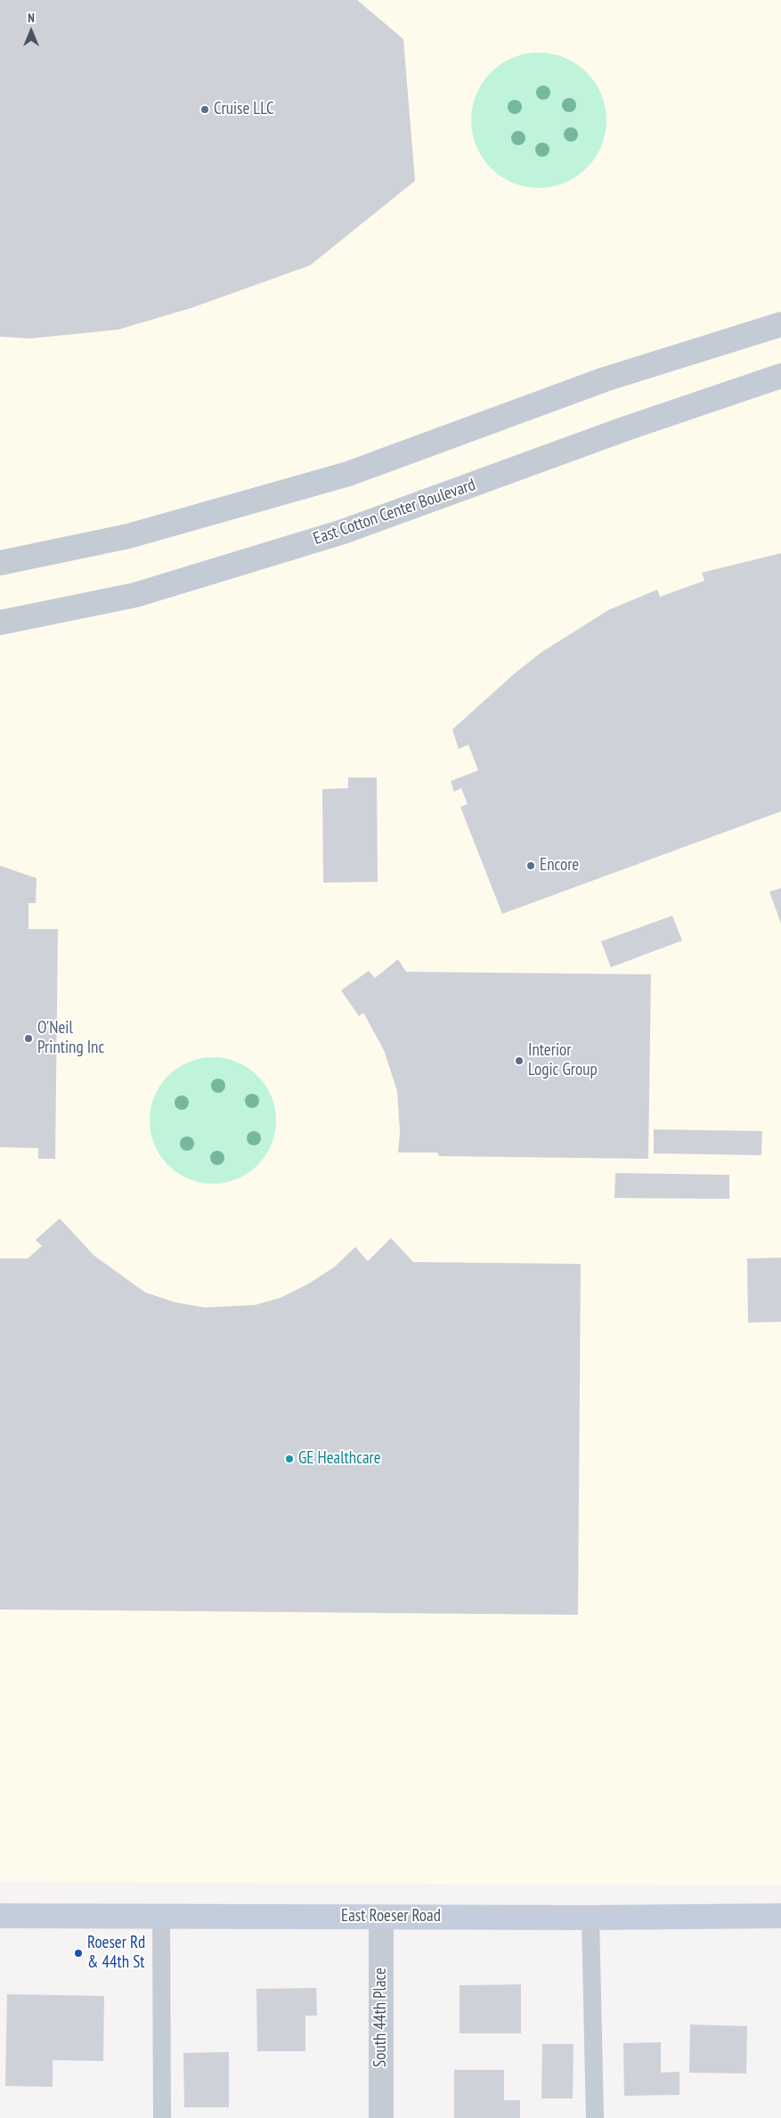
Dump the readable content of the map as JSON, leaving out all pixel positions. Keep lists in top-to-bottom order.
{
  "streets": {
    "street": ["East Cotton Center Boulevard", "East Roeser Road", "South 44th Place"]
  },
  "crossings": [
    ["East Roeser Road", "South 44th Place"]
  ],
  "places": [
    "Cruise LLC",
    "Encore",
    "O'Neil Printing Inc",
    "Interior Logic Group",
    "GE Healthcare",
    "Roeser Rd & 44th St"
  ],
  "north": "top"
}
